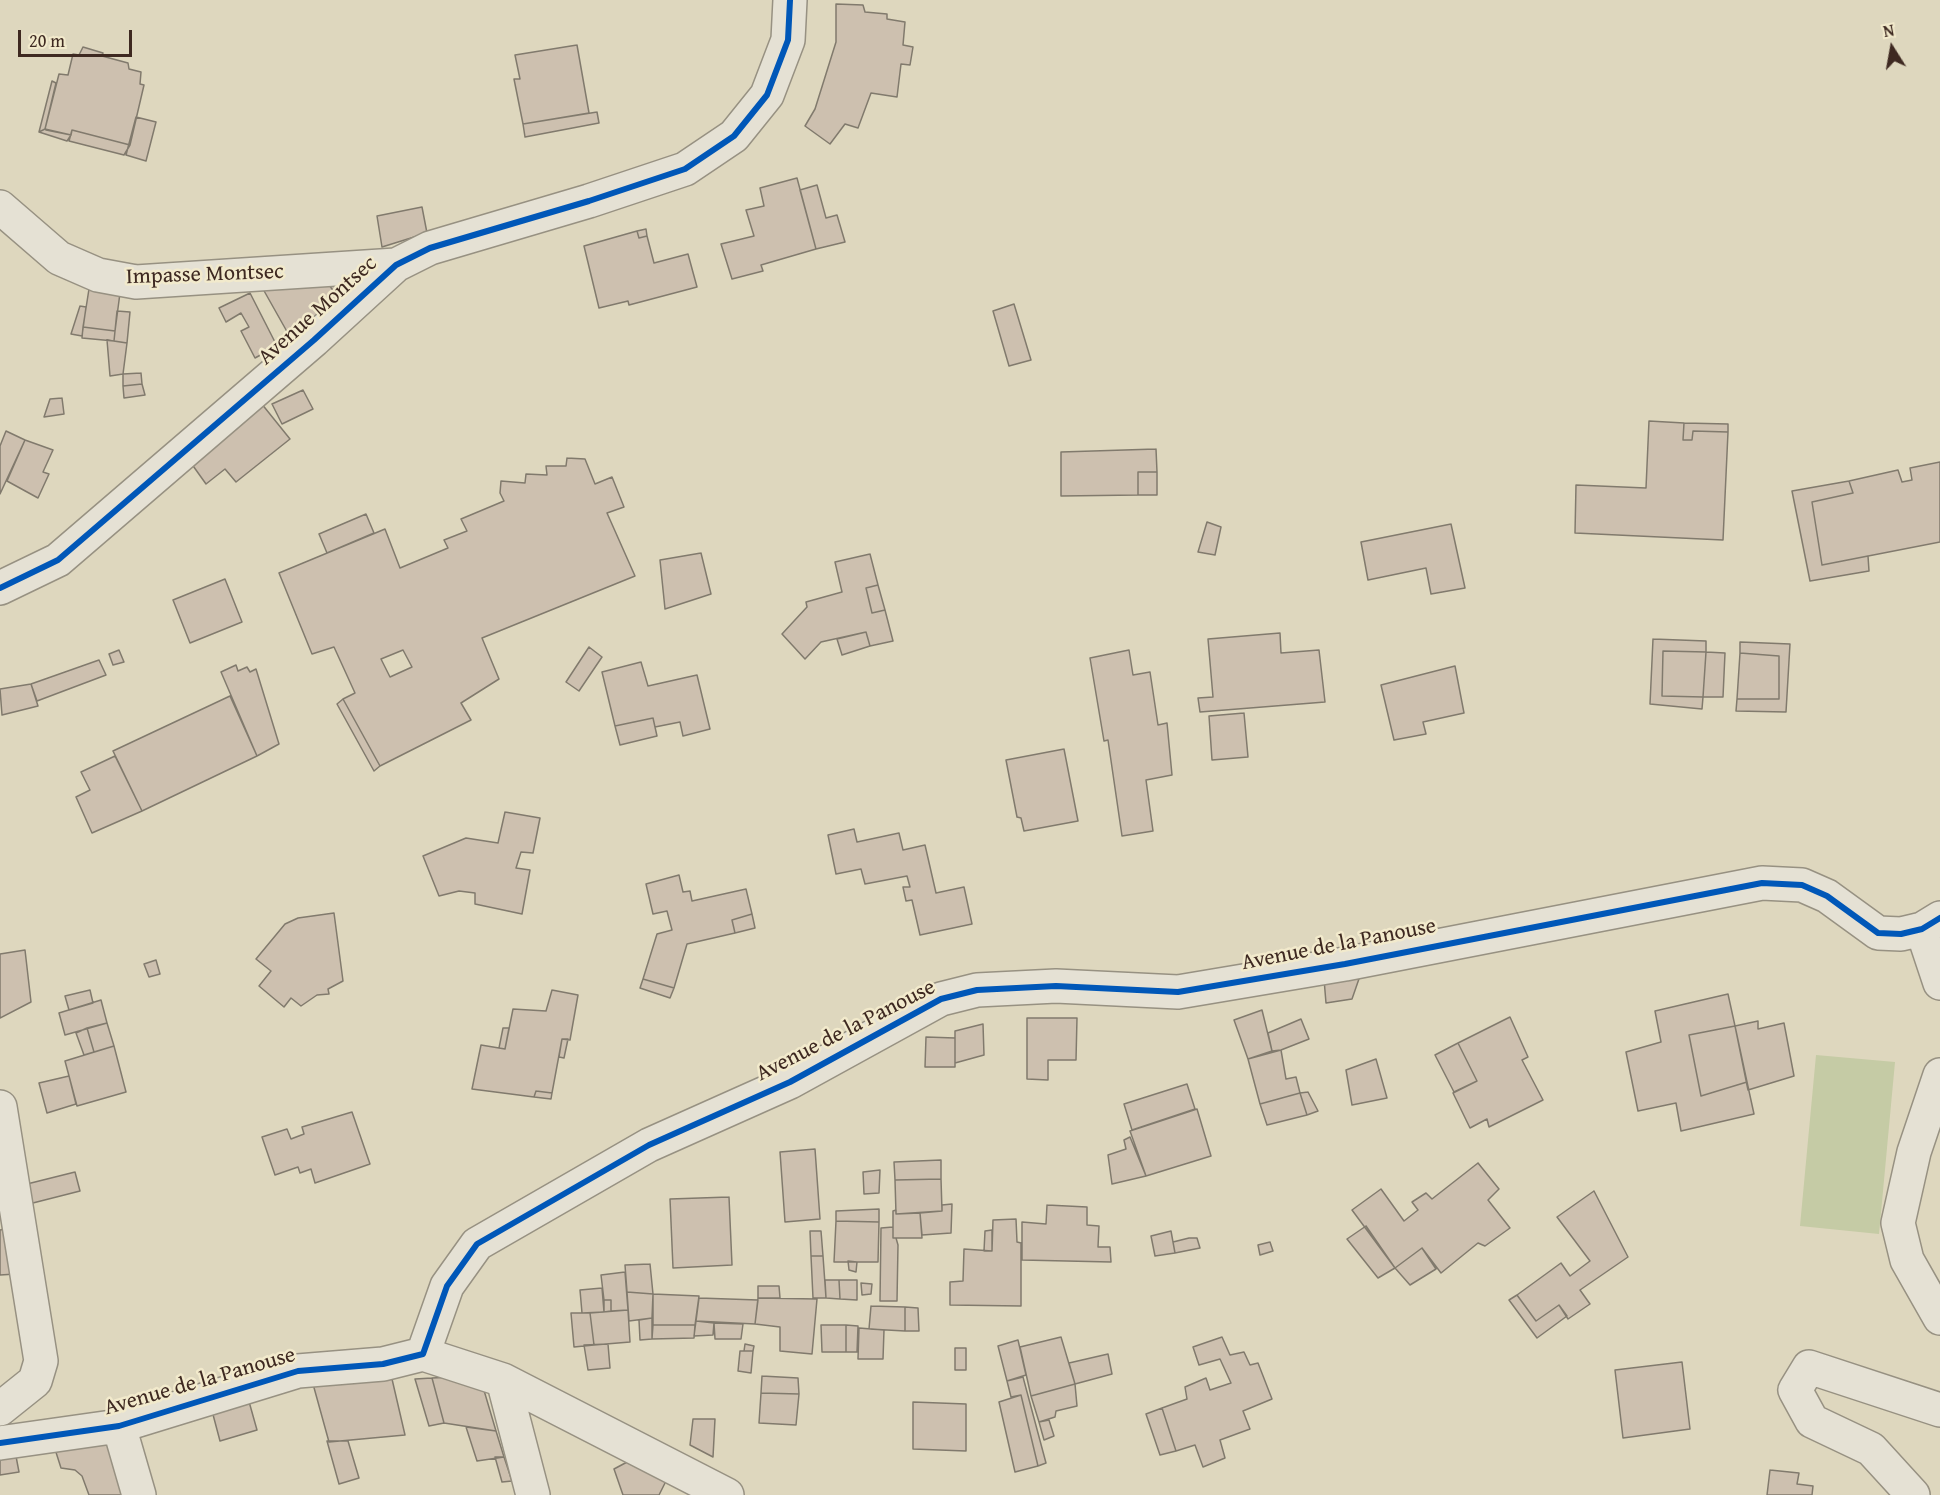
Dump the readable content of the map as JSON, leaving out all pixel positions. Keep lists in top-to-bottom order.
{
  "streets": {
    "street": ["Impasse Montsec", "Avenue Montsec", "Avenue de la Panouse"]
  },
  "crossings": [
    ["Impasse Montsec", "Avenue Montsec"]
  ],
  "scale_bar": "20 m",
  "north": "top"
}
